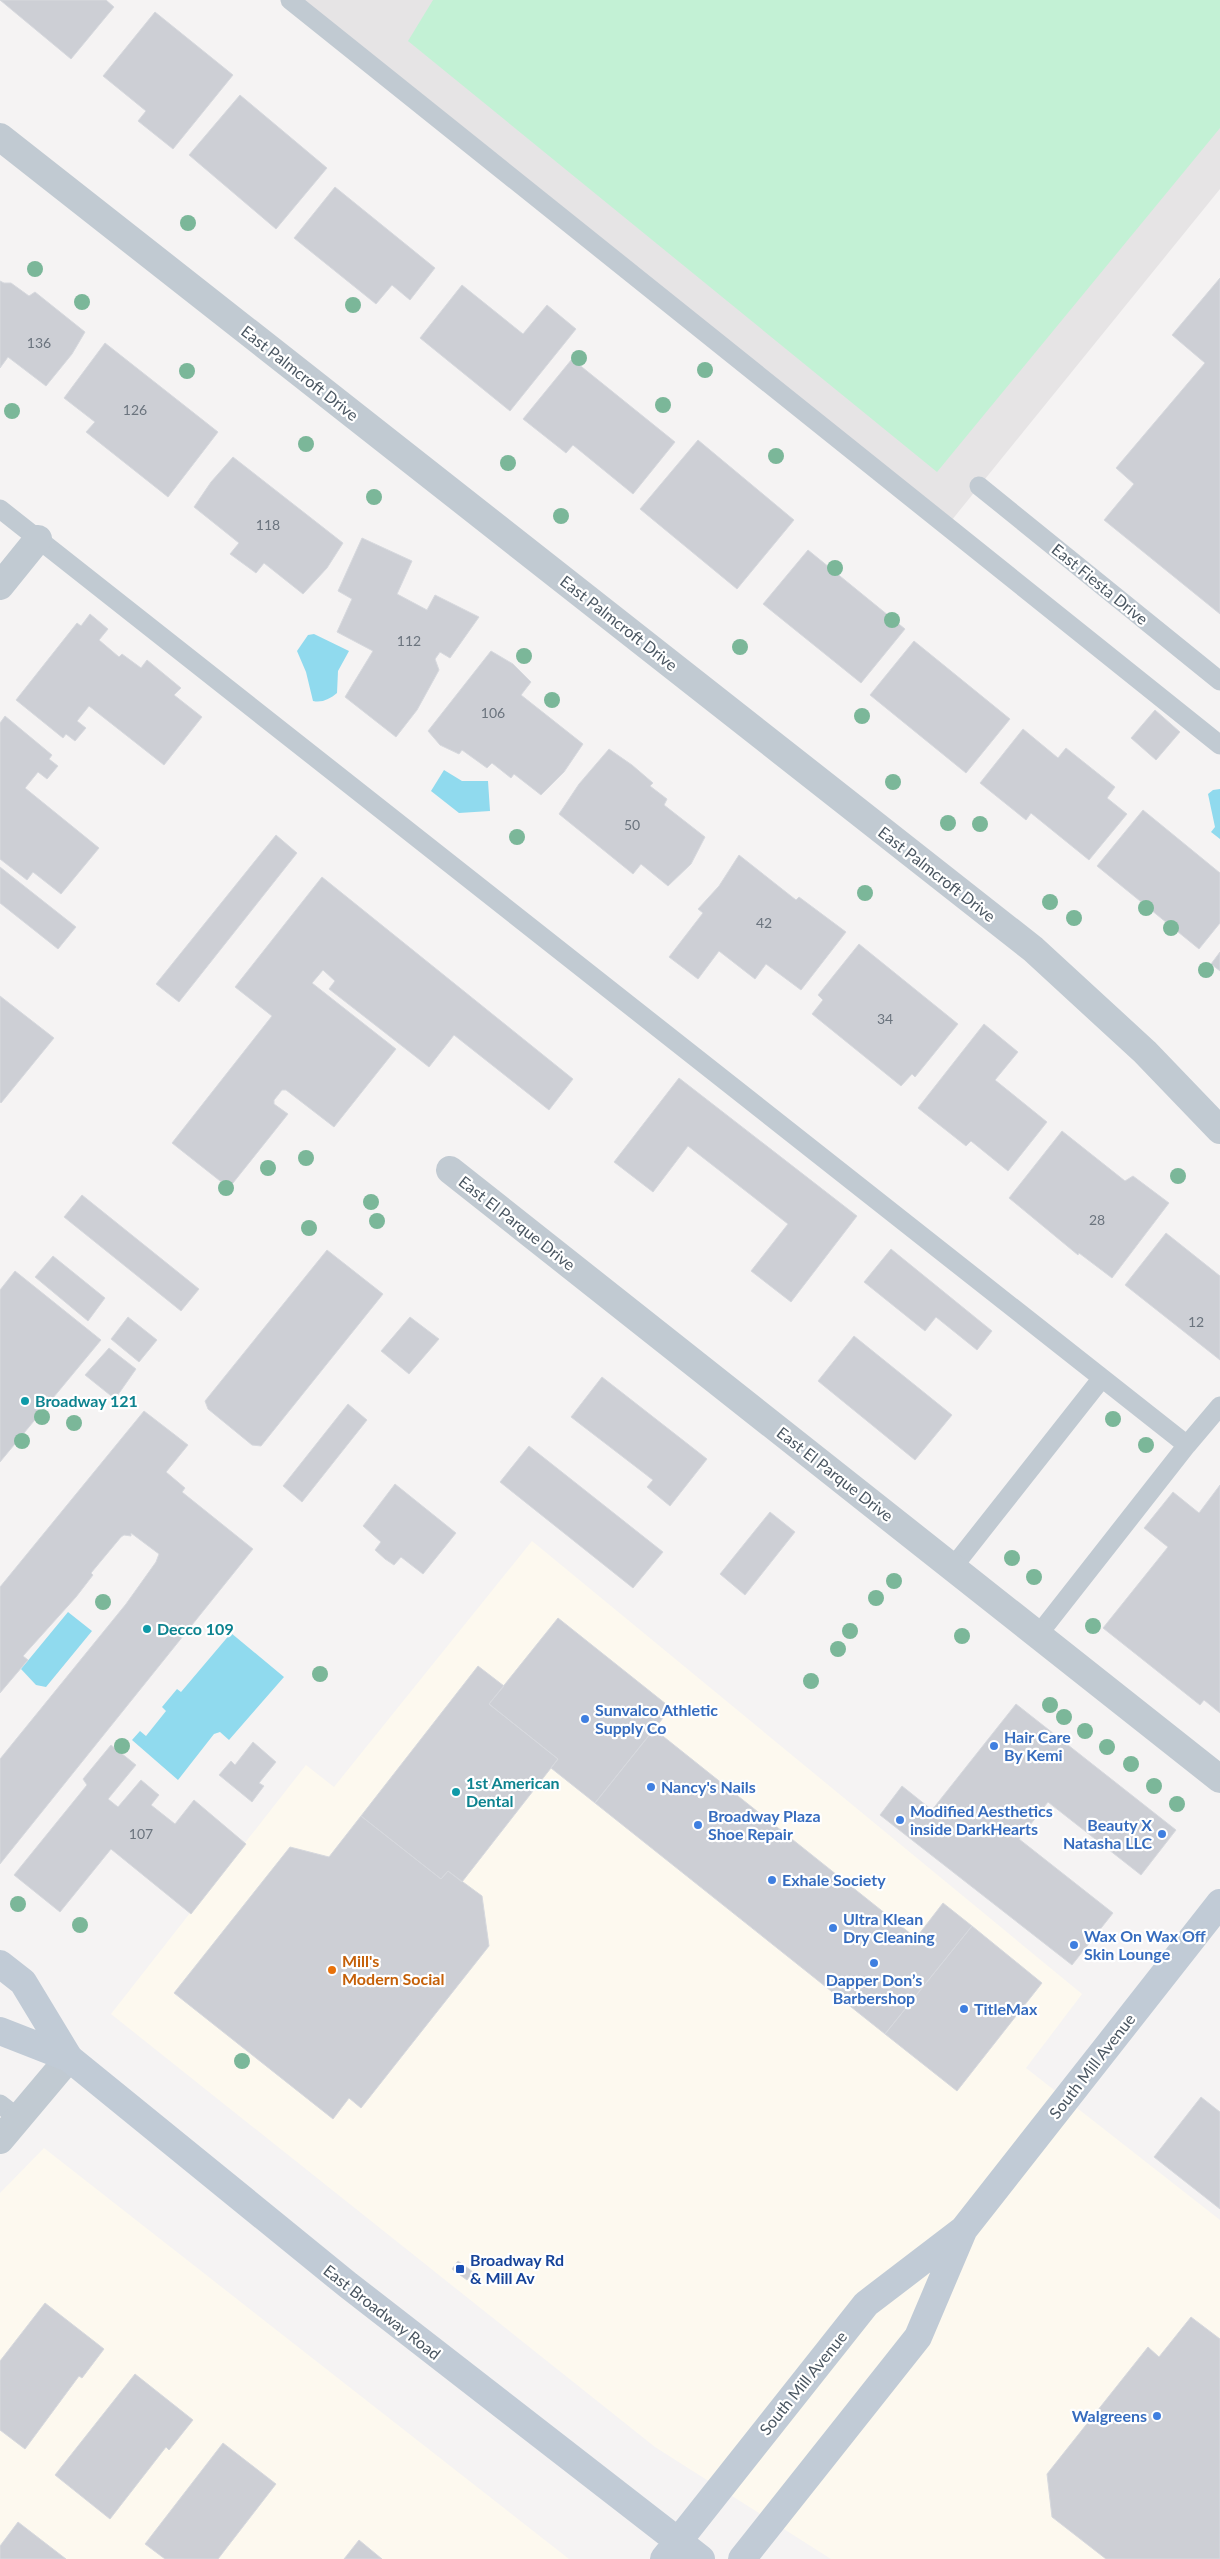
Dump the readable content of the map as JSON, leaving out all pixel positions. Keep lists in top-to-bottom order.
{
  "streets": {
    "main road": ["South Mill Avenue", "East Broadway Road"],
    "street": ["East Palmcroft Drive", "East El Parque Drive"],
    "lane": ["East Fiesta Drive"]
  },
  "crossings": [
    ["South Mill Avenue", "East Broadway Road"]
  ],
  "places": {
    "other": [
      "Broadway 121",
      "Decco 109",
      "Sunvalco Athletic Supply Co",
      "Hair Care By Kemi",
      "Nancy's Nails",
      "1st American Dental",
      "Modified Aesthetics inside DarkHearts",
      "Broadway Plaza Shoe Repair",
      "Beauty X Natasha LLC",
      "Exhale Society",
      "Ultra Klean Dry Cleaning",
      "Wax On Wax Off Skin Lounge",
      "Dapper Don’s Barbershop",
      "Mill's Modern Social",
      "TitleMax",
      "Walgreens"
    ],
    "transit": ["Broadway Rd & Mill Av"]
  },
  "house_numbers": [
    "136",
    "126",
    "118",
    "112",
    "106",
    "50",
    "42",
    "34",
    "28",
    "12",
    "107"
  ]
}
